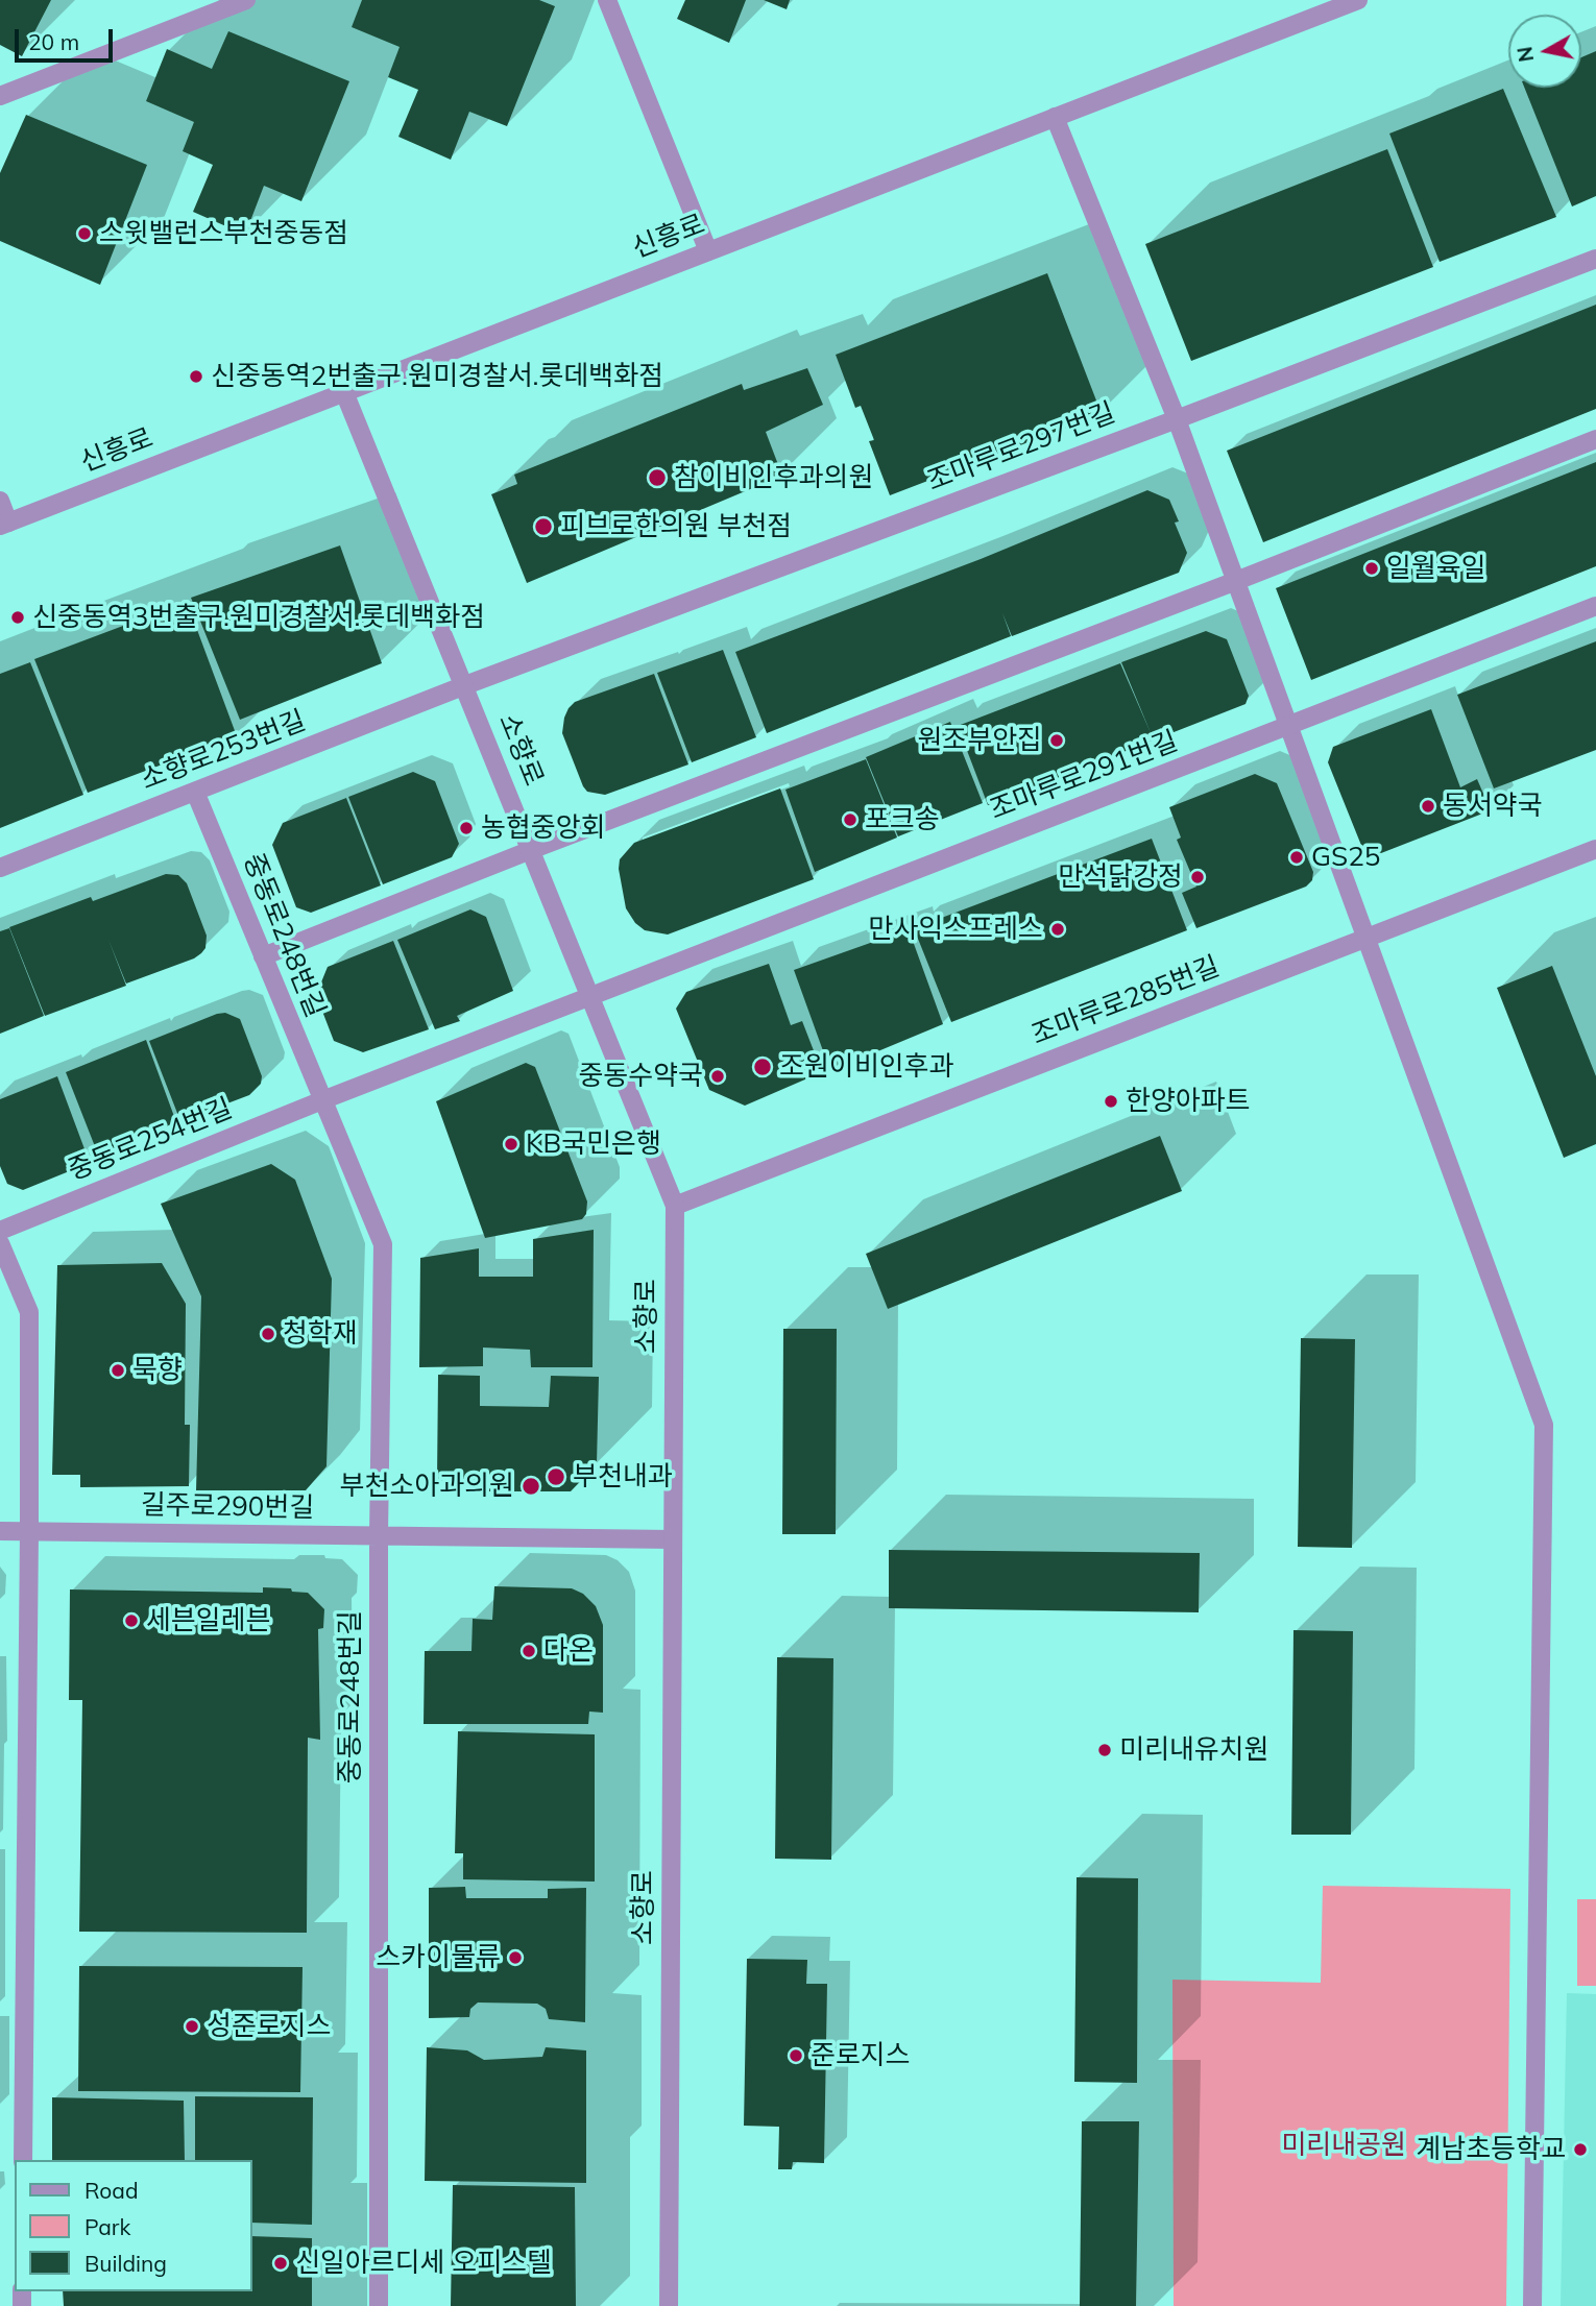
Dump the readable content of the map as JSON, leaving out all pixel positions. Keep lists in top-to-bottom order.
{
  "streets": {
    "street": [
      "신흥로",
      "조마루로297번길",
      "소향로",
      "소향로253번길",
      "조마루로291번길",
      "중동로248번길",
      "조마루로285번길",
      "중동로254번길",
      "길주로290번길"
    ]
  },
  "crossings": [
    ["신흥로", "소향로"],
    ["조마루로297번길", "소향로"],
    ["조마루로297번길", "소향로253번길"],
    ["소향로", "소향로253번길"],
    ["소향로", "조마루로291번길"],
    ["소향로", "조마루로285번길"],
    ["소향로", "길주로290번길"],
    ["소향로253번길", "중동로248번길"],
    ["중동로248번길", "중동로254번길"],
    ["중동로248번길", "길주로290번길"]
  ],
  "parks": ["미리내공원"],
  "places": [
    "스윗밸런스부천중동점",
    "신중동역2번출구.원미경찰서.롯데백화점",
    "참이비인후과의원",
    "피브로한의원 부천점",
    "일월육일",
    "신중동역3번출구.원미경찰서.롯데백화점",
    "원조부안집",
    "동서약국",
    "포크송",
    "농협중앙회",
    "GS25",
    "만석닭강정",
    "만사익스프레스",
    "조원이비인후과",
    "중동수약국",
    "한양아파트",
    "KB국민은행",
    "청학재",
    "묵향",
    "부천내과",
    "부천소아과의원",
    "세븐일레븐",
    "다온",
    "미리내유치원",
    "스카이물류",
    "성준로지스",
    "준로지스",
    "계남초등학교",
    "신일아르디세 오피스텔"
  ],
  "legend": ["Road", "Park", "Building"],
  "scale_bar": "20 m",
  "north": "left"
}
